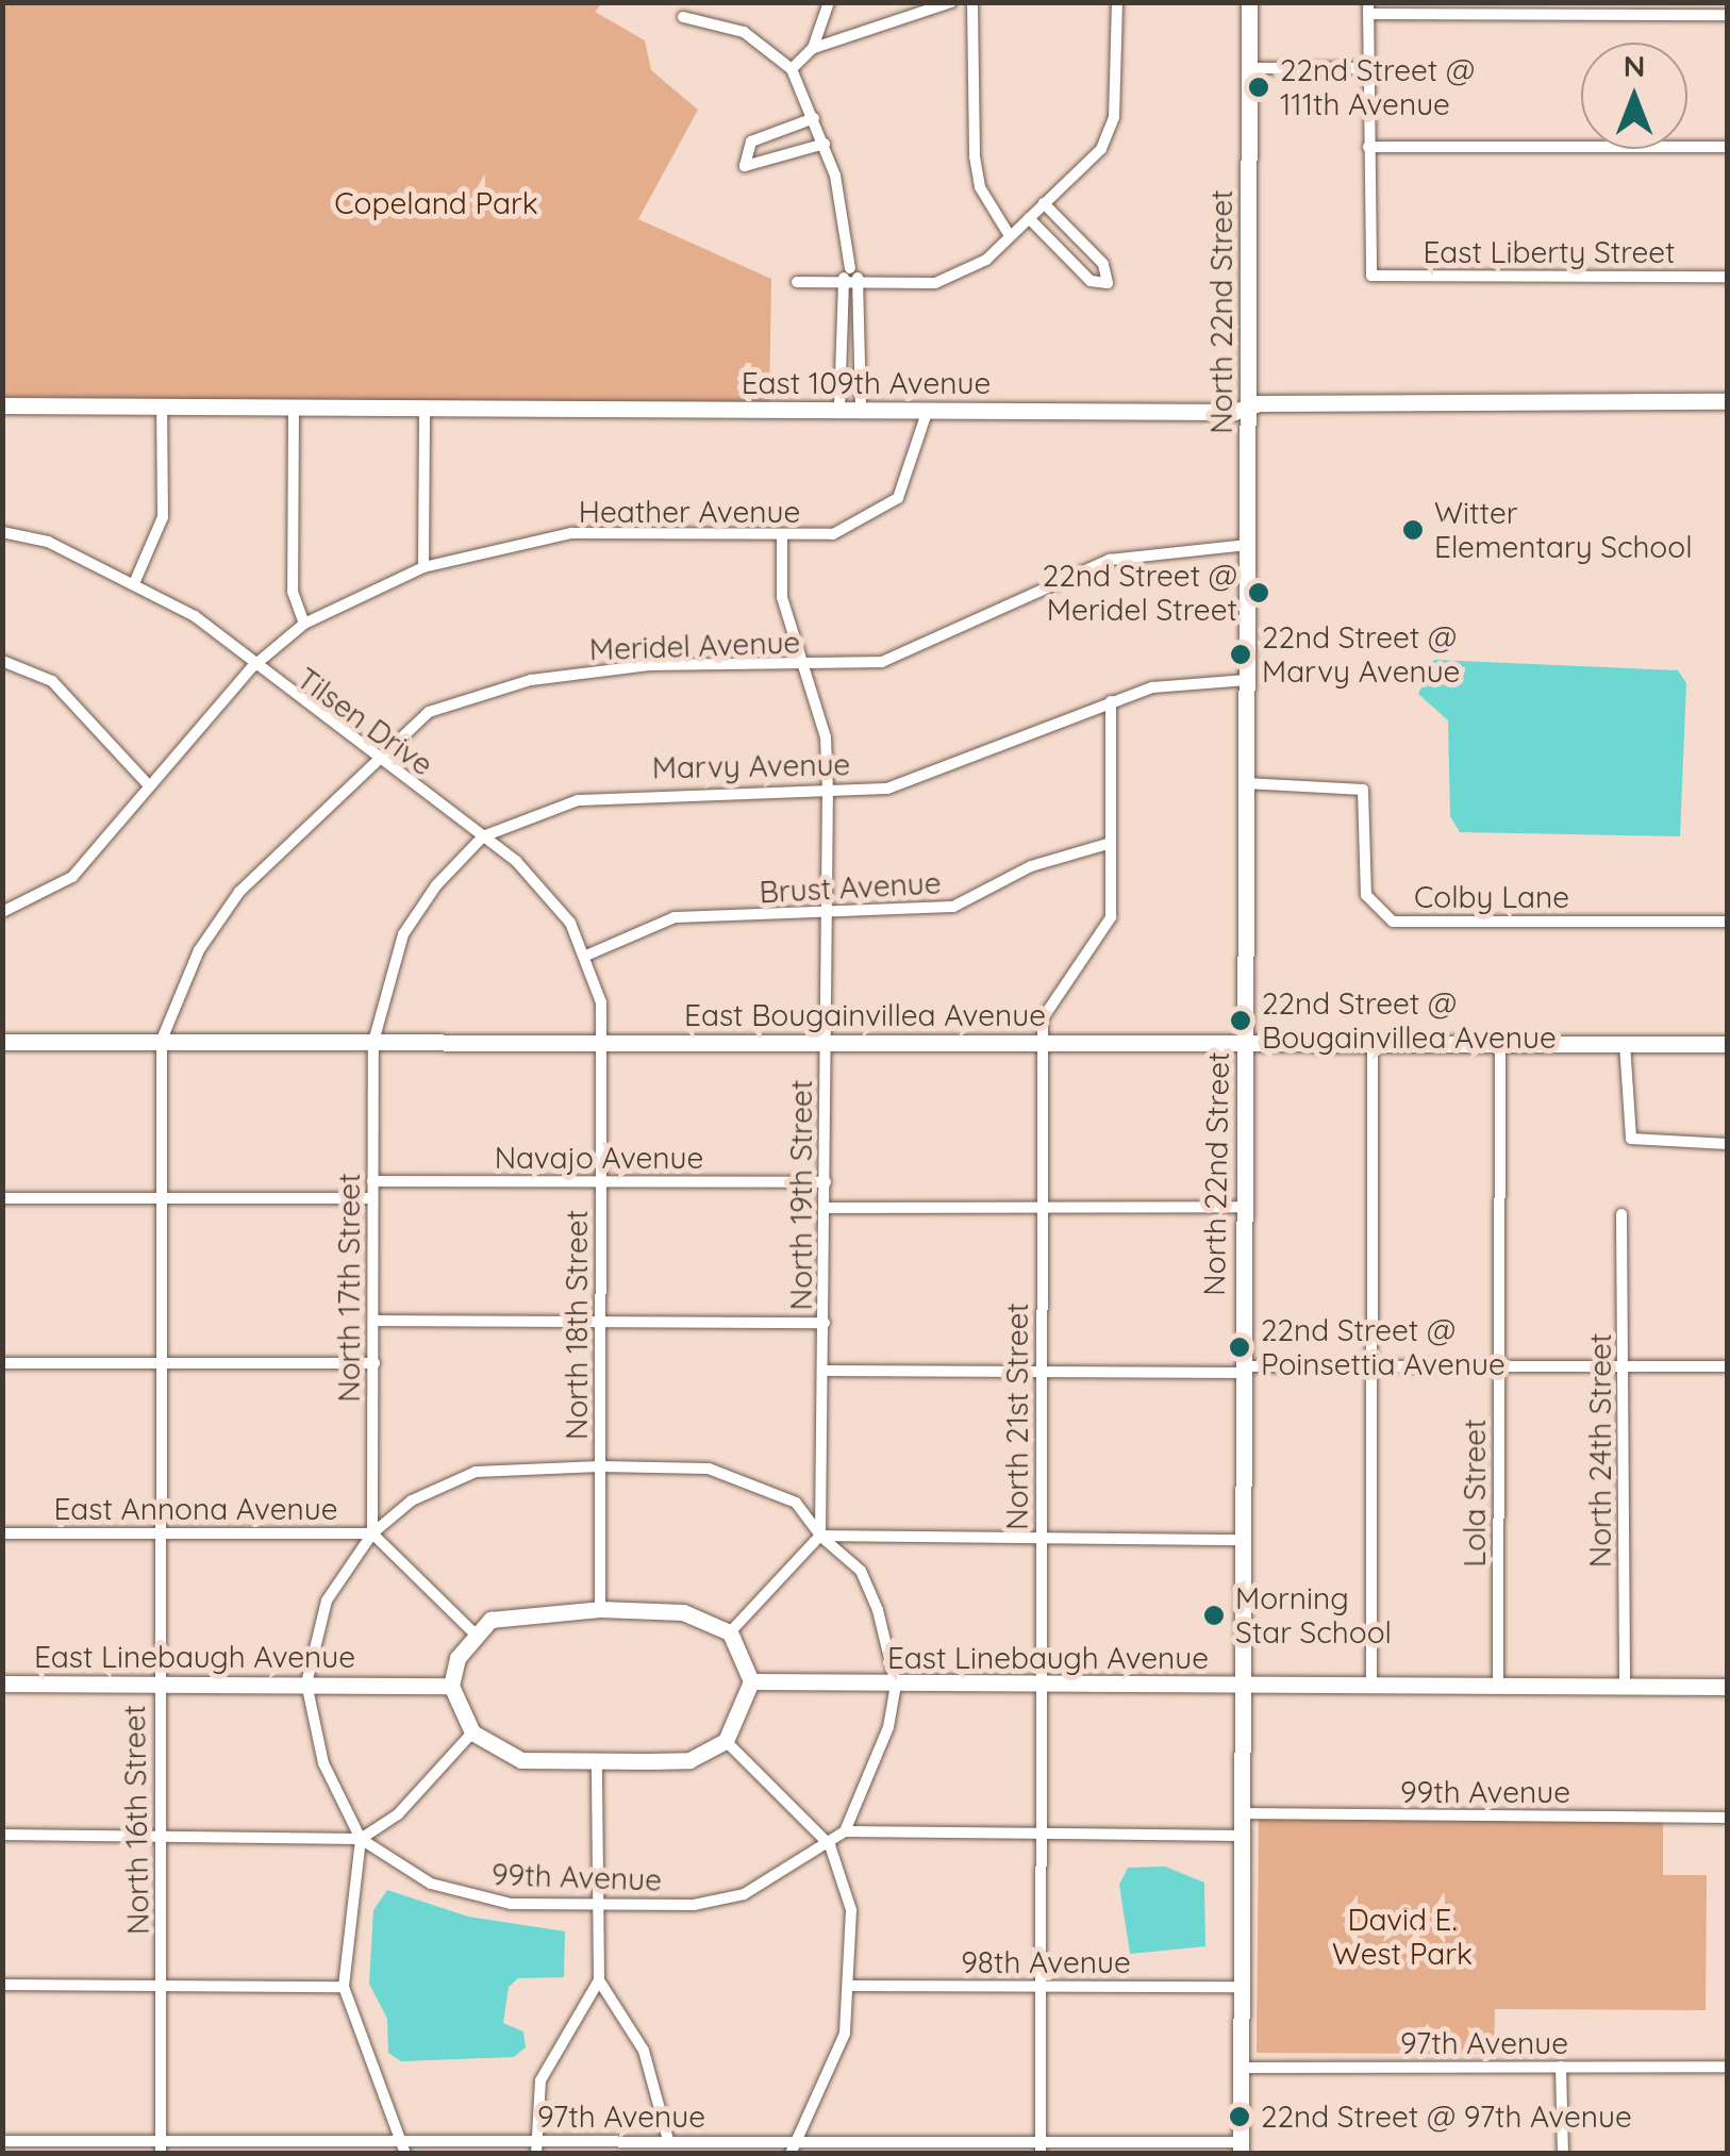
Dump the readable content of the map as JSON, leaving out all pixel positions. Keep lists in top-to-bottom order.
{
  "streets": {
    "street": [
      "East Liberty Street",
      "North 22nd Street",
      "East 109th Avenue",
      "Heather Avenue",
      "Meridel Avenue",
      "Tilsen Drive",
      "Marvy Avenue",
      "Brust Avenue",
      "Colby Lane",
      "East Bougainvillea Avenue",
      "Navajo Avenue",
      "North 19th Street",
      "North 17th Street",
      "North 18th Street",
      "North 21st Street",
      "North 24th Street",
      "Lola Street",
      "East Annona Avenue",
      "East Linebaugh Avenue",
      "99th Avenue",
      "North 16th Street",
      "98th Avenue",
      "97th Avenue"
    ]
  },
  "crossings": [
    ["North 22nd Street", "East 109th Avenue"],
    ["North 22nd Street", "Meridel Avenue"],
    ["North 22nd Street", "Marvy Avenue"],
    ["North 22nd Street", "Colby Lane"],
    ["North 22nd Street", "East Bougainvillea Avenue"],
    ["North 22nd Street", "East Linebaugh Avenue"],
    ["North 22nd Street", "99th Avenue"],
    ["North 22nd Street", "98th Avenue"],
    ["North 22nd Street", "97th Avenue"],
    ["East 109th Avenue", "Heather Avenue"],
    ["Heather Avenue", "Tilsen Drive"],
    ["Heather Avenue", "North 19th Street"],
    ["Meridel Avenue", "Tilsen Drive"],
    ["Meridel Avenue", "East Bougainvillea Avenue"],
    ["Meridel Avenue", "North 19th Street"],
    ["Meridel Avenue", "North 16th Street"],
    ["Tilsen Drive", "Marvy Avenue"],
    ["Tilsen Drive", "Brust Avenue"],
    ["Tilsen Drive", "East Bougainvillea Avenue"],
    ["Tilsen Drive", "North 18th Street"],
    ["Marvy Avenue", "East Bougainvillea Avenue"],
    ["Marvy Avenue", "North 19th Street"],
    ["Marvy Avenue", "North 17th Street"],
    ["Marvy Avenue", "North 21st Street"],
    ["Brust Avenue", "North 19th Street"],
    ["Brust Avenue", "North 21st Street"],
    ["East Bougainvillea Avenue", "North 19th Street"],
    ["East Bougainvillea Avenue", "North 17th Street"],
    ["East Bougainvillea Avenue", "North 18th Street"],
    ["East Bougainvillea Avenue", "North 21st Street"],
    ["East Bougainvillea Avenue", "Lola Street"],
    ["East Bougainvillea Avenue", "North 16th Street"],
    ["Navajo Avenue", "North 19th Street"],
    ["Navajo Avenue", "North 17th Street"],
    ["Navajo Avenue", "North 18th Street"],
    ["North 19th Street", "East Annona Avenue"],
    ["North 17th Street", "East Annona Avenue"],
    ["North 18th Street", "East Annona Avenue"],
    ["North 21st Street", "East Linebaugh Avenue"],
    ["North 21st Street", "98th Avenue"],
    ["North 21st Street", "97th Avenue"],
    ["North 24th Street", "East Linebaugh Avenue"],
    ["Lola Street", "East Linebaugh Avenue"],
    ["East Annona Avenue", "East Linebaugh Avenue"],
    ["East Annona Avenue", "North 16th Street"],
    ["East Linebaugh Avenue", "North 16th Street"],
    ["99th Avenue", "North 16th Street"],
    ["North 16th Street", "97th Avenue"]
  ],
  "parks": ["Copeland Park", "David E. West Park"],
  "places": [
    "22nd Street @ 111th Avenue",
    "Witter Elementary School",
    "22nd Street @ Meridel Street",
    "22nd Street @ Marvy Avenue",
    "22nd Street @ Bougainvillea Avenue",
    "22nd Street @ Poinsettia Avenue",
    "Morning Star School",
    "22nd Street @ 97th Avenue"
  ],
  "north": "top"
}
